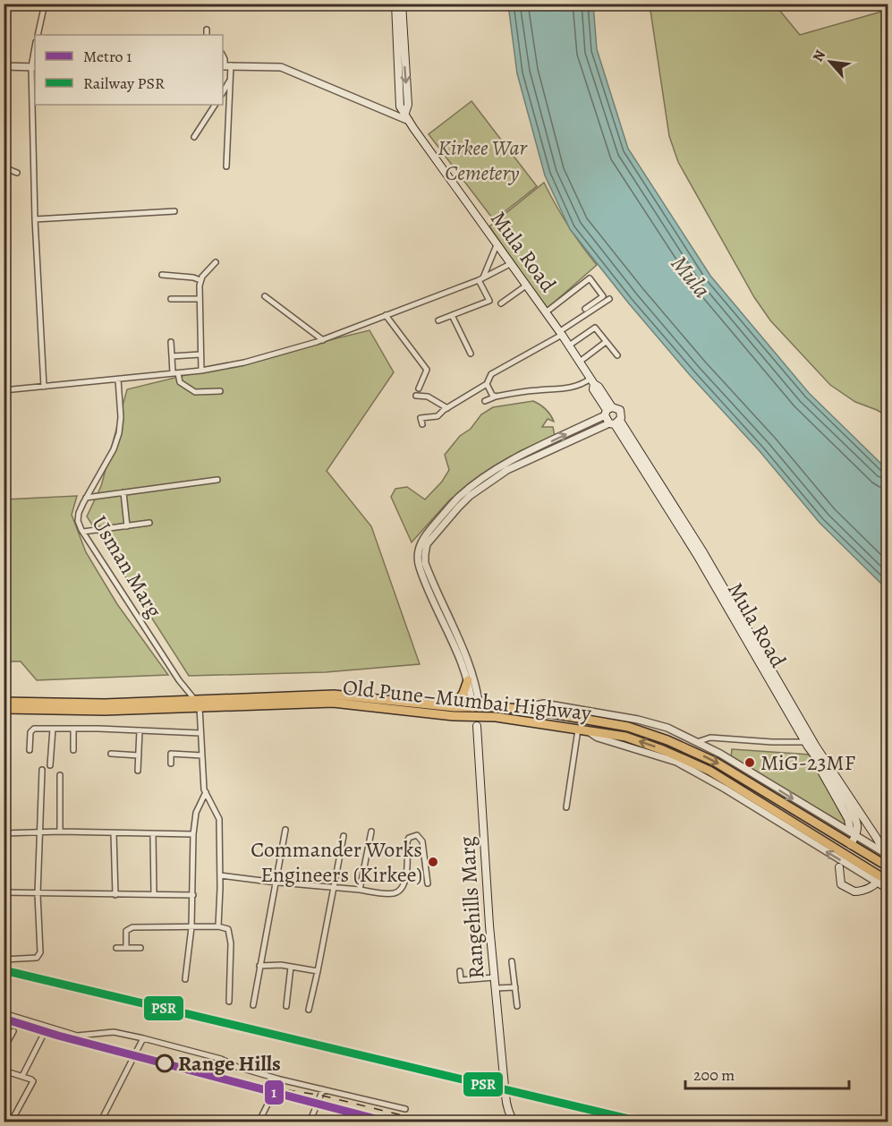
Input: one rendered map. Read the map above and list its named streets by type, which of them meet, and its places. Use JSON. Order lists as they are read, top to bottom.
{
  "streets": {
    "highway": ["Old Pune–Mumbai Highway"],
    "main road": ["Mula Road", "Rangehills Marg"],
    "street": ["Usman Marg"]
  },
  "crossings": [
    ["Usman Marg", "Old Pune–Mumbai Highway"],
    ["Old Pune–Mumbai Highway", "Rangehills Marg"]
  ],
  "water": ["Mula"],
  "parks": ["Kirkee War Cemetery"],
  "places": ["MiG-23MF", "Commander Works Engineers (Kirkee)", "Range Hills"],
  "lines": ["rail line PSR", "metro line 1"],
  "legend": ["Metro 1", "Railway PSR"],
  "scale_bar": "200 m",
  "north": "top left"
}
